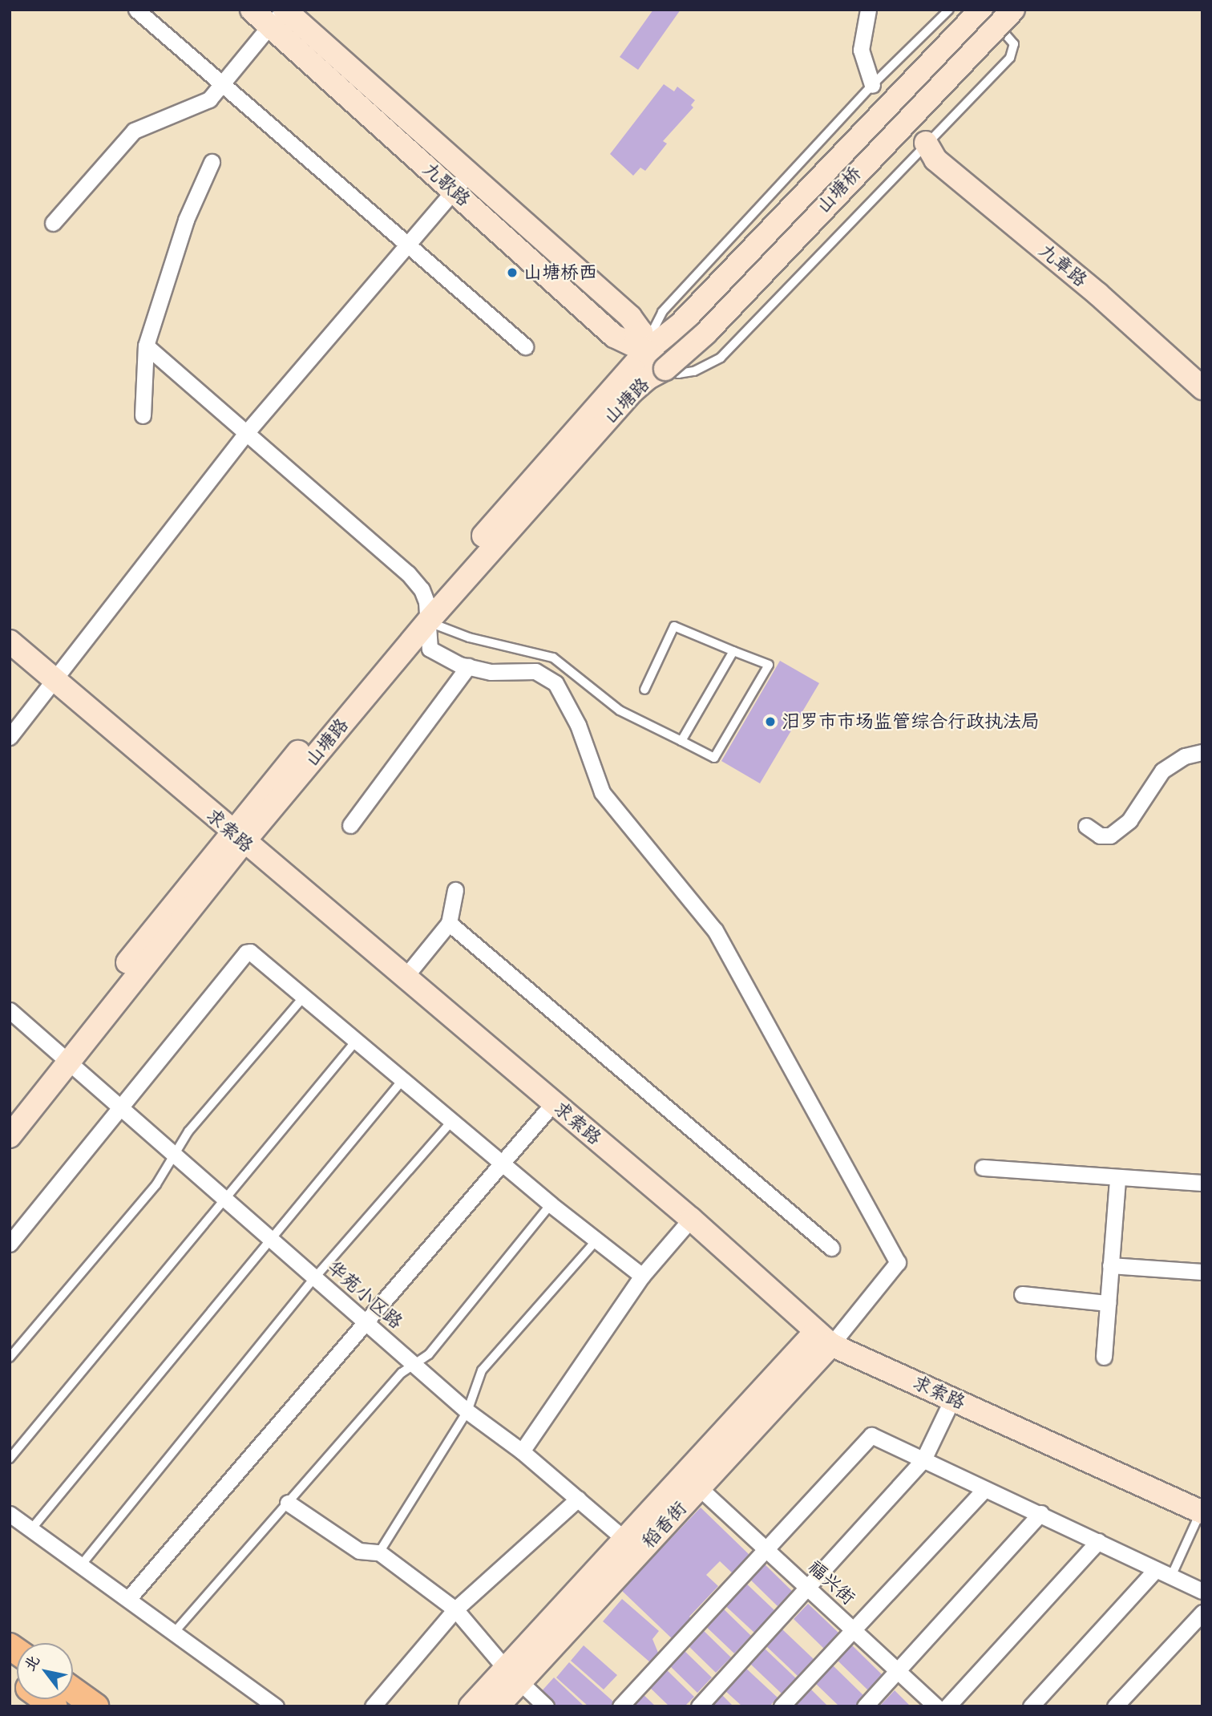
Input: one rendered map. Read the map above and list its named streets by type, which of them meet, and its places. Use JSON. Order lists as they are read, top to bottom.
{
  "streets": {
    "street": [
      "九歌路",
      "山塘桥",
      "九章路",
      "山塘路",
      "求索路",
      "华苑小区路",
      "稻香街",
      "福兴街"
    ]
  },
  "crossings": [
    ["九歌路", "山塘桥"],
    ["九歌路", "山塘路"],
    ["山塘桥", "山塘路"],
    ["山塘路", "求索路"],
    ["山塘路", "华苑小区路"],
    ["求索路", "稻香街"],
    ["华苑小区路", "稻香街"],
    ["稻香街", "福兴街"]
  ],
  "places": ["山塘桥西", "汨罗市市场监管综合行政执法局"],
  "north": "top left"
}
